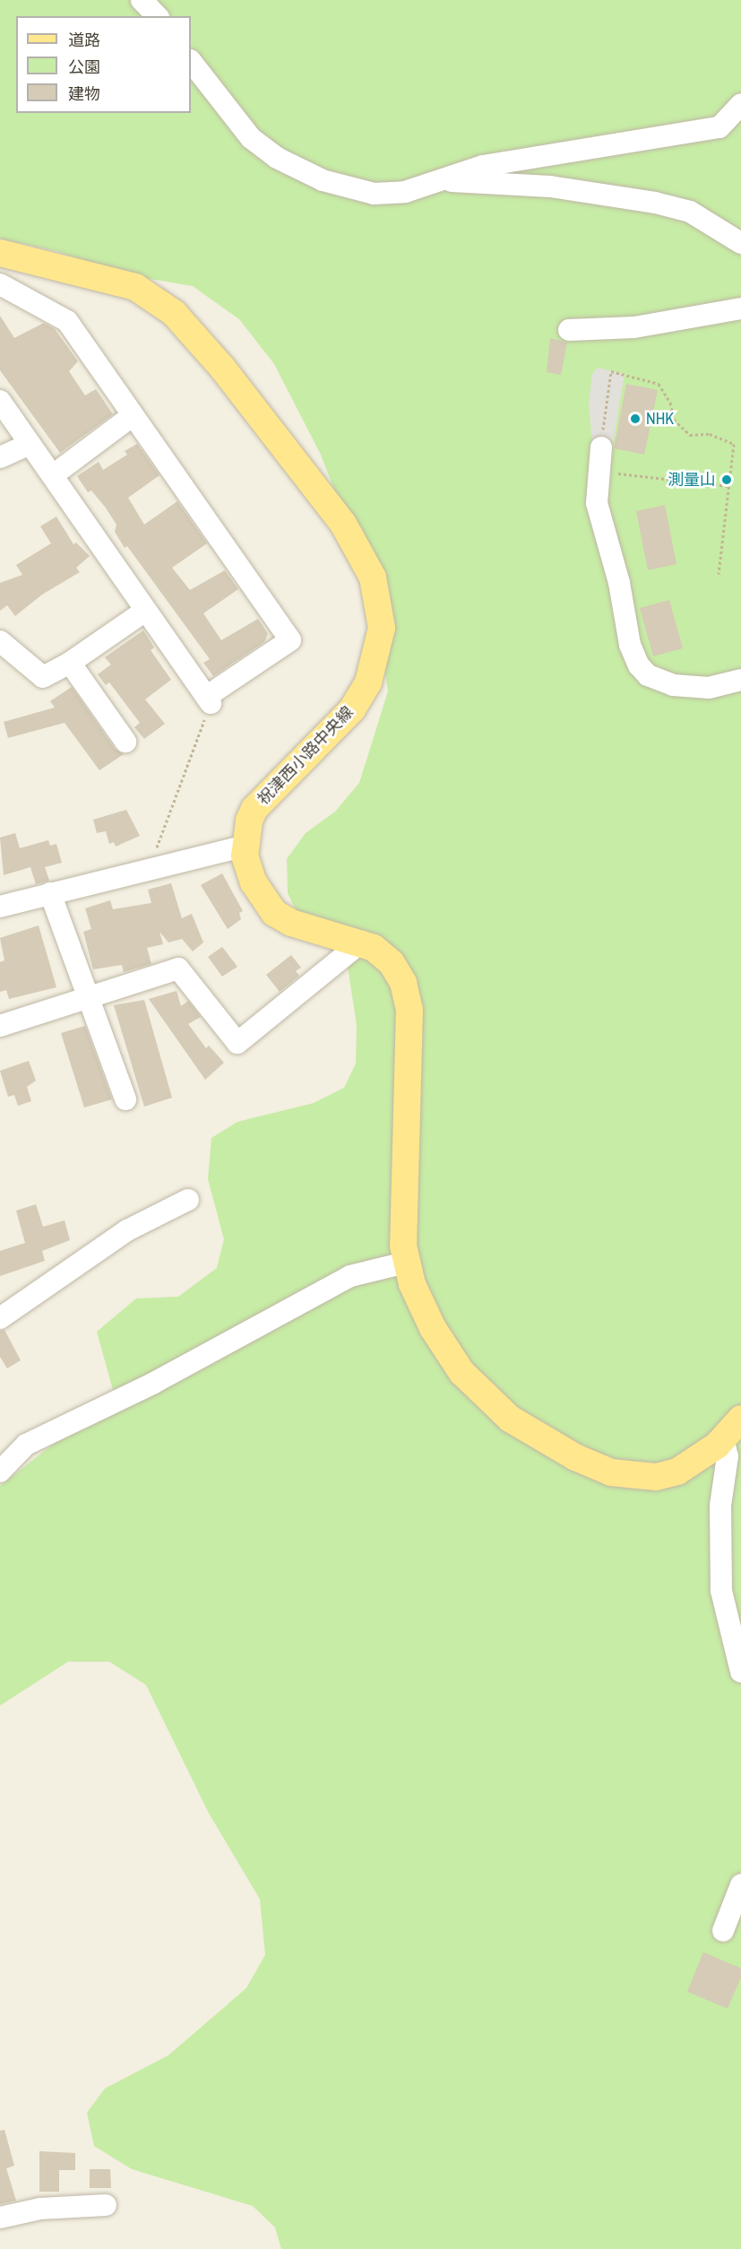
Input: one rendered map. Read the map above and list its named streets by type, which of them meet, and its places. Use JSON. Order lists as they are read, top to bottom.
{
  "streets": {
    "main road": ["祝津西小路中央線"]
  },
  "places": ["NHK", "測量山"],
  "legend": ["道路", "公園", "建物"]
}
